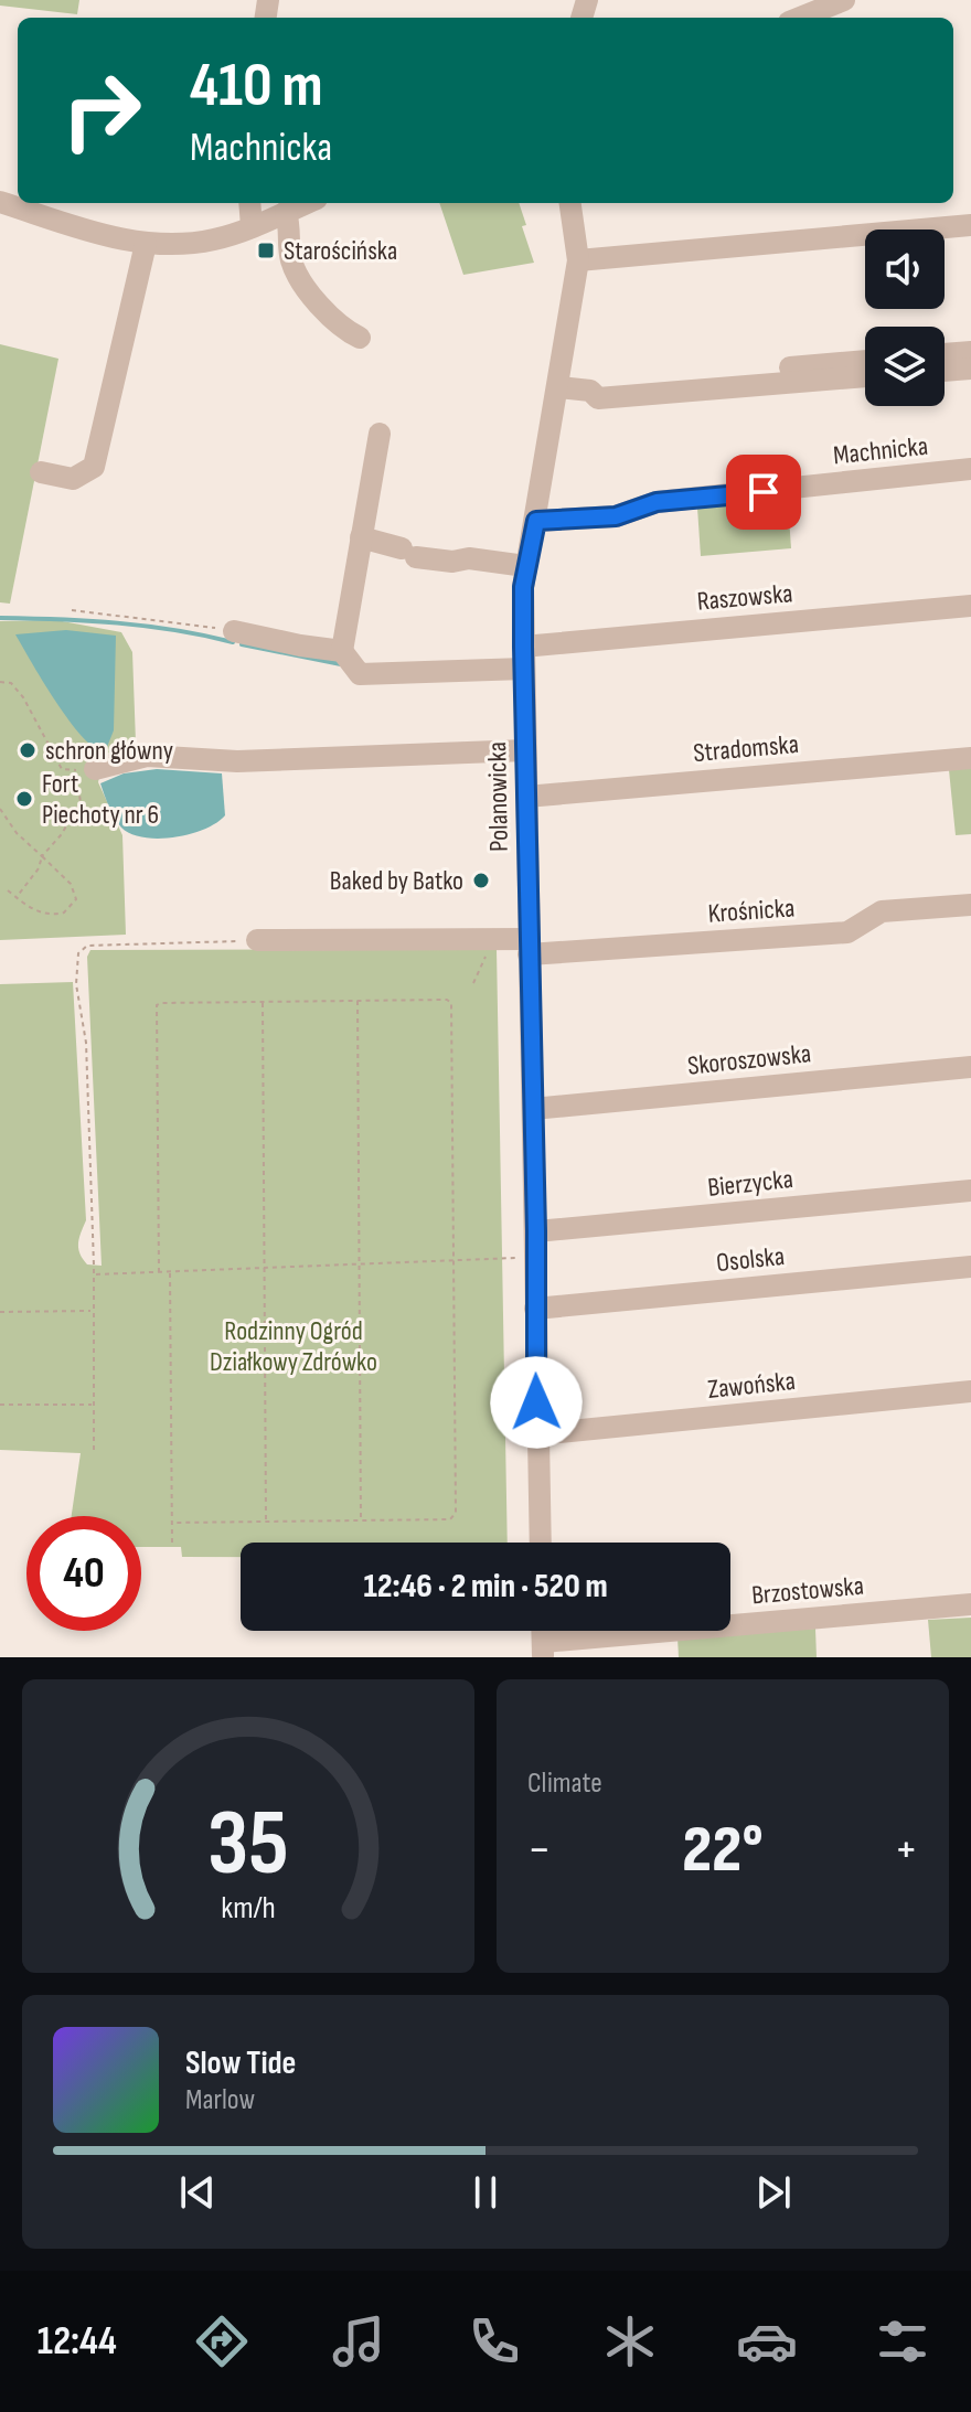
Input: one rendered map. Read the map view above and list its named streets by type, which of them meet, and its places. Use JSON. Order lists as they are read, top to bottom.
{
  "streets": {
    "street": [
      "Machnicka",
      "Raszowska",
      "Stradomska",
      "Polanowicka",
      "Krośnicka",
      "Skoroszowska",
      "Bierzycka",
      "Osolska",
      "Zawońska",
      "Brzostowska"
    ]
  },
  "crossings": [
    ["Machnicka", "Polanowicka"],
    ["Raszowska", "Polanowicka"],
    ["Stradomska", "Polanowicka"],
    ["Polanowicka", "Krośnicka"],
    ["Polanowicka", "Skoroszowska"],
    ["Polanowicka", "Bierzycka"],
    ["Polanowicka", "Osolska"],
    ["Polanowicka", "Zawońska"]
  ],
  "parks": ["Rodzinny Ogród Działkowy Zdrówko"],
  "places": {
    "transit": ["Starościńska"],
    "other": ["schron główny", "Fort Piechoty nr 6", "Baked by Batko"]
  },
  "page": {
    "turn": ["410 m", "Machnicka"],
    "limit": "40",
    "trip": "12:46 · 2 min · 520 m",
    "tile": "Climate",
    "heat": ["−", "22°", "+"],
    "song": ["Slow Tide", "Marlow"],
    "tabs": "12:44",
    "gauge": ["35", "km/h"]
  }
}
